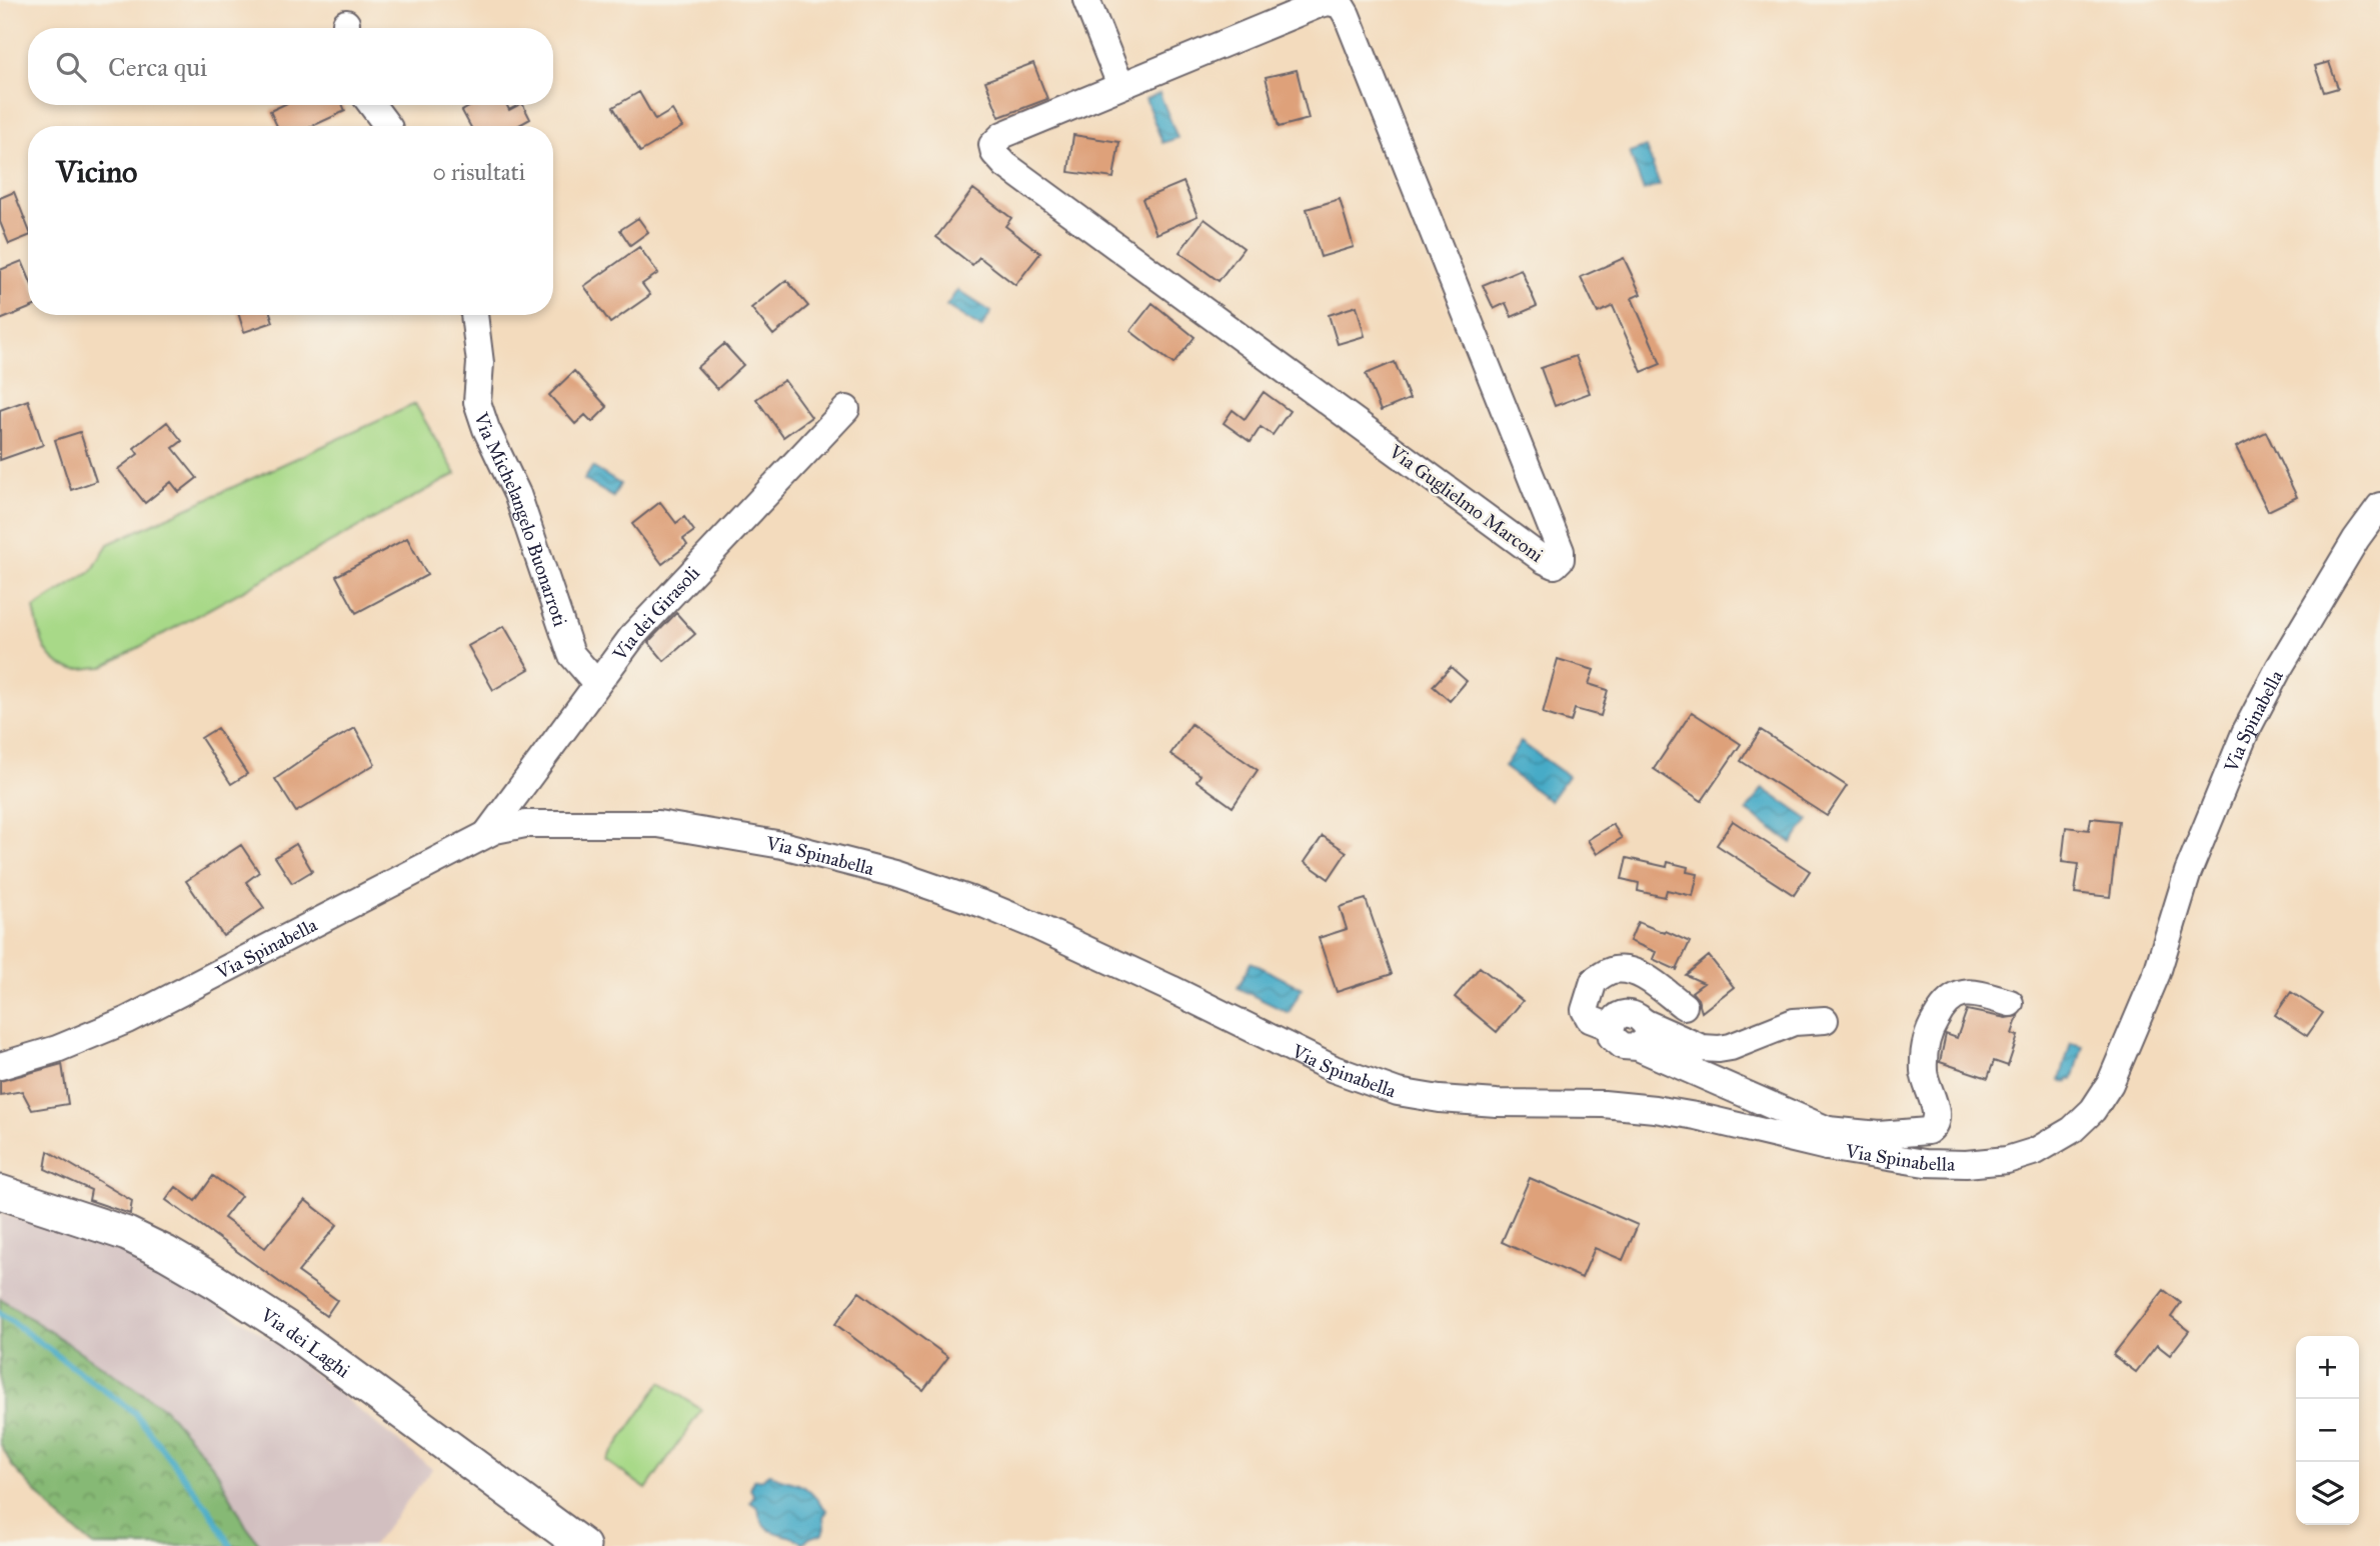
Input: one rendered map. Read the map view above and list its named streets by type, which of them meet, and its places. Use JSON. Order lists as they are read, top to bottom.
{
  "streets": {
    "main road": ["Via dei Laghi"],
    "street": [
      "Via Guglielmo Marconi",
      "Via Michelangelo Buonarroti",
      "Via dei Girasoli",
      "Via Spinabella"
    ]
  },
  "crossings": [
    ["Via Michelangelo Buonarroti", "Via dei Girasoli"],
    ["Via dei Girasoli", "Via Spinabella"]
  ],
  "page": {
    "search": "Cerca qui",
    "heading": ["Vicino", "0 risultati"],
    "map_buttons": ["+", "−"]
  }
}
